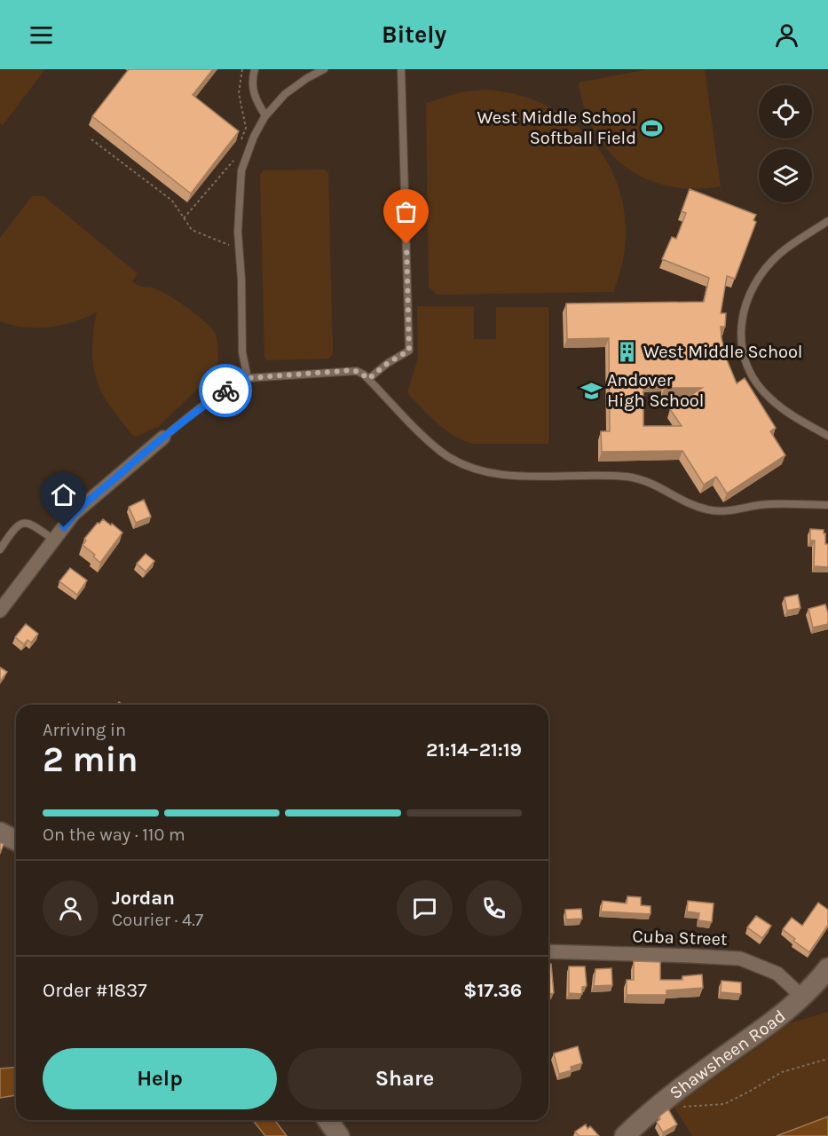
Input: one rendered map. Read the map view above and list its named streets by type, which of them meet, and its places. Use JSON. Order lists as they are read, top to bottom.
{
  "streets": {
    "main road": ["Shawsheen Road"],
    "street": ["Cuba Street"]
  },
  "crossings": [
    ["Cuba Street", "Shawsheen Road"]
  ],
  "places": {
    "sports": ["West Middle School Softball Field"],
    "building": ["West Middle School"],
    "school or university": ["Andover High School"]
  },
  "page": {
    "header": "Bitely",
    "heading": ["2 min", "Arriving in", "21:14–21:19"],
    "panel": [
      "Jordan",
      "Courier · 4.7",
      "Order #1837",
      "$17.36"
    ],
    "bar": "On the way · 110 m",
    "buttons": ["Help", "Share"]
  }
}
